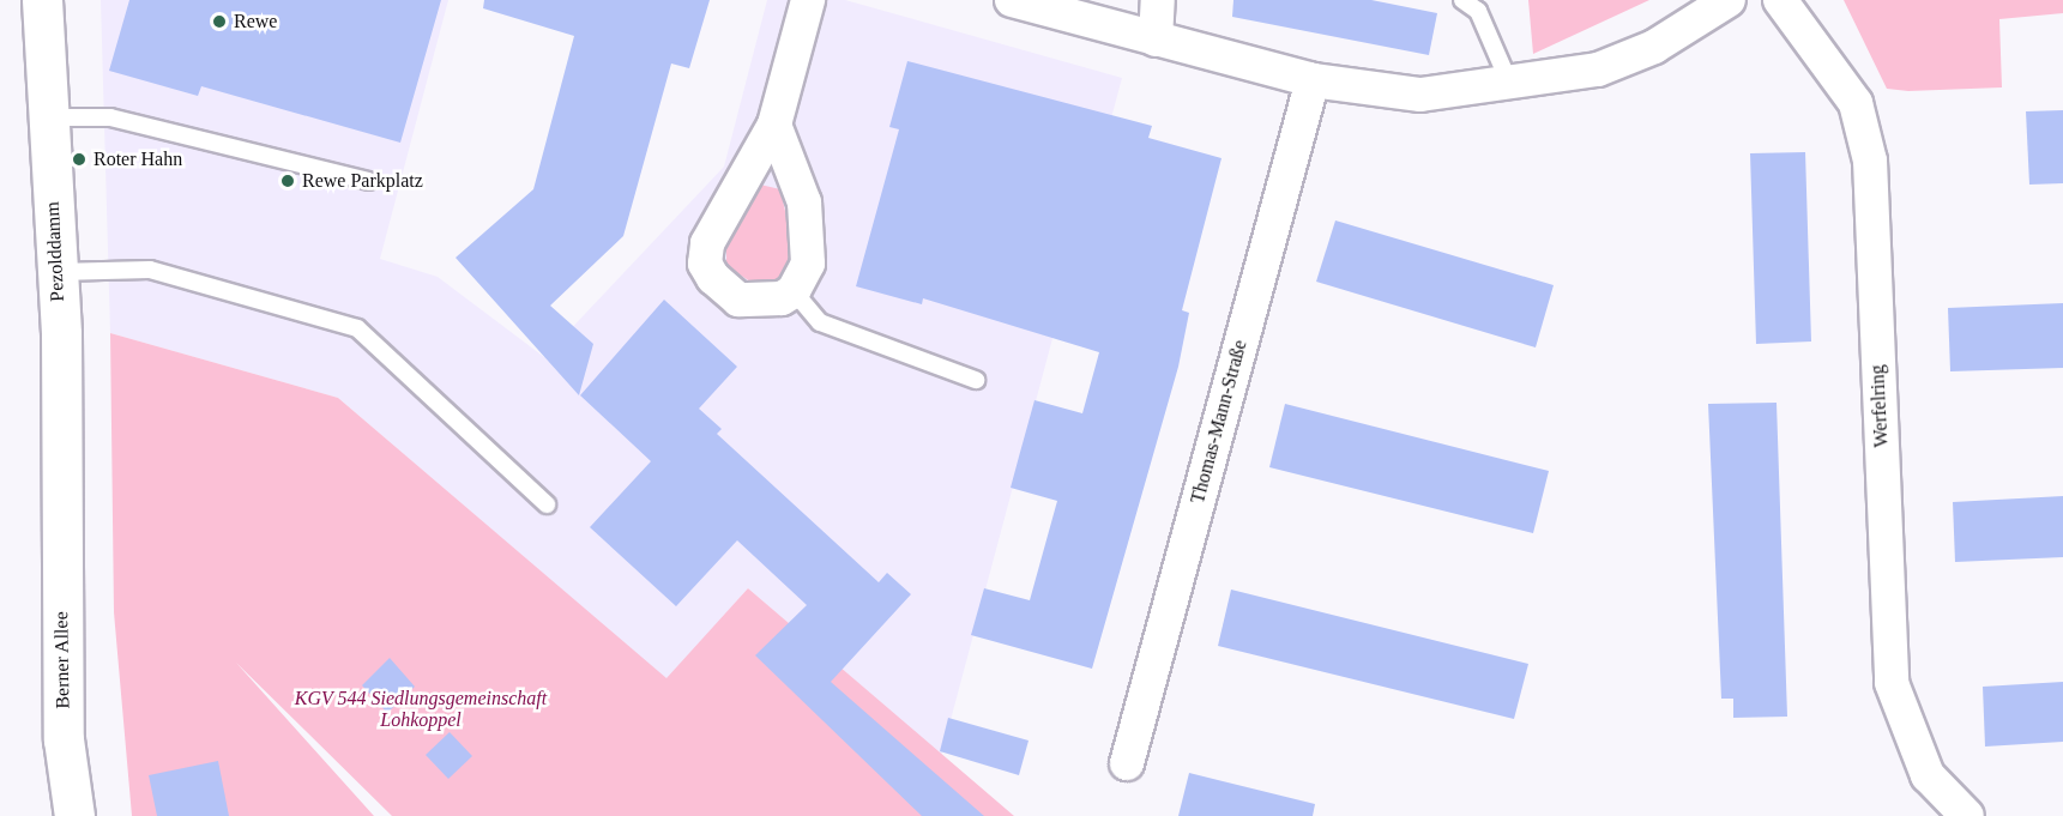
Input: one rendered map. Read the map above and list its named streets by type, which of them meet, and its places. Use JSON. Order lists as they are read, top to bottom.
{
  "streets": {
    "street": [
      "Pezolddamm",
      "Werfelring",
      "Thomas-Mann-Straße",
      "Berner Allee"
    ]
  },
  "crossings": [
    ["Pezolddamm", "Berner Allee"]
  ],
  "parks": ["KGV 544 Siedlungsgemeinschaft Lohkoppel"],
  "places": ["Rewe", "Roter Hahn", "Rewe Parkplatz"]
}
